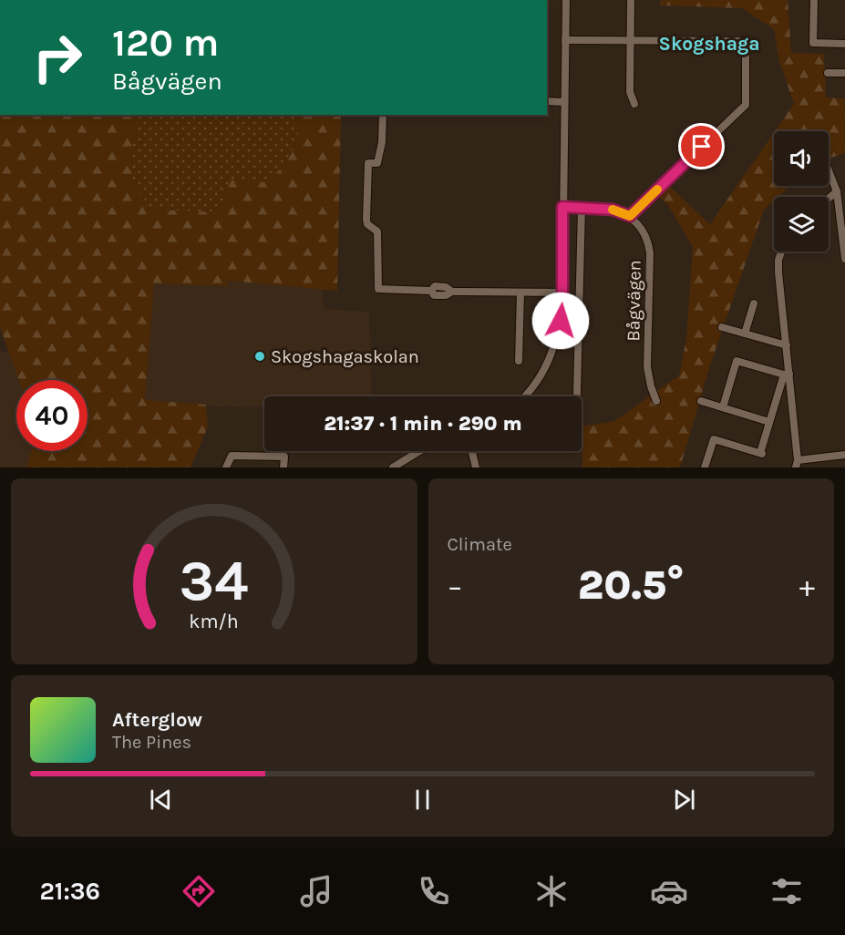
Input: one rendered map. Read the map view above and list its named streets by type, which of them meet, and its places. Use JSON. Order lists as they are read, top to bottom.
{
  "streets": {
    "street": ["Bågvägen"]
  },
  "districts": ["Skogshaga"],
  "places": ["Skogshagaskolan"],
  "page": {
    "turn": ["120 m", "Bågvägen"],
    "limit": "40",
    "trip": "21:37 · 1 min · 290 m",
    "tile": "Climate",
    "heat": ["−", "20.5°", "+"],
    "song": ["Afterglow", "The Pines"],
    "tabs": "21:36",
    "gauge": ["34", "km/h"]
  }
}
